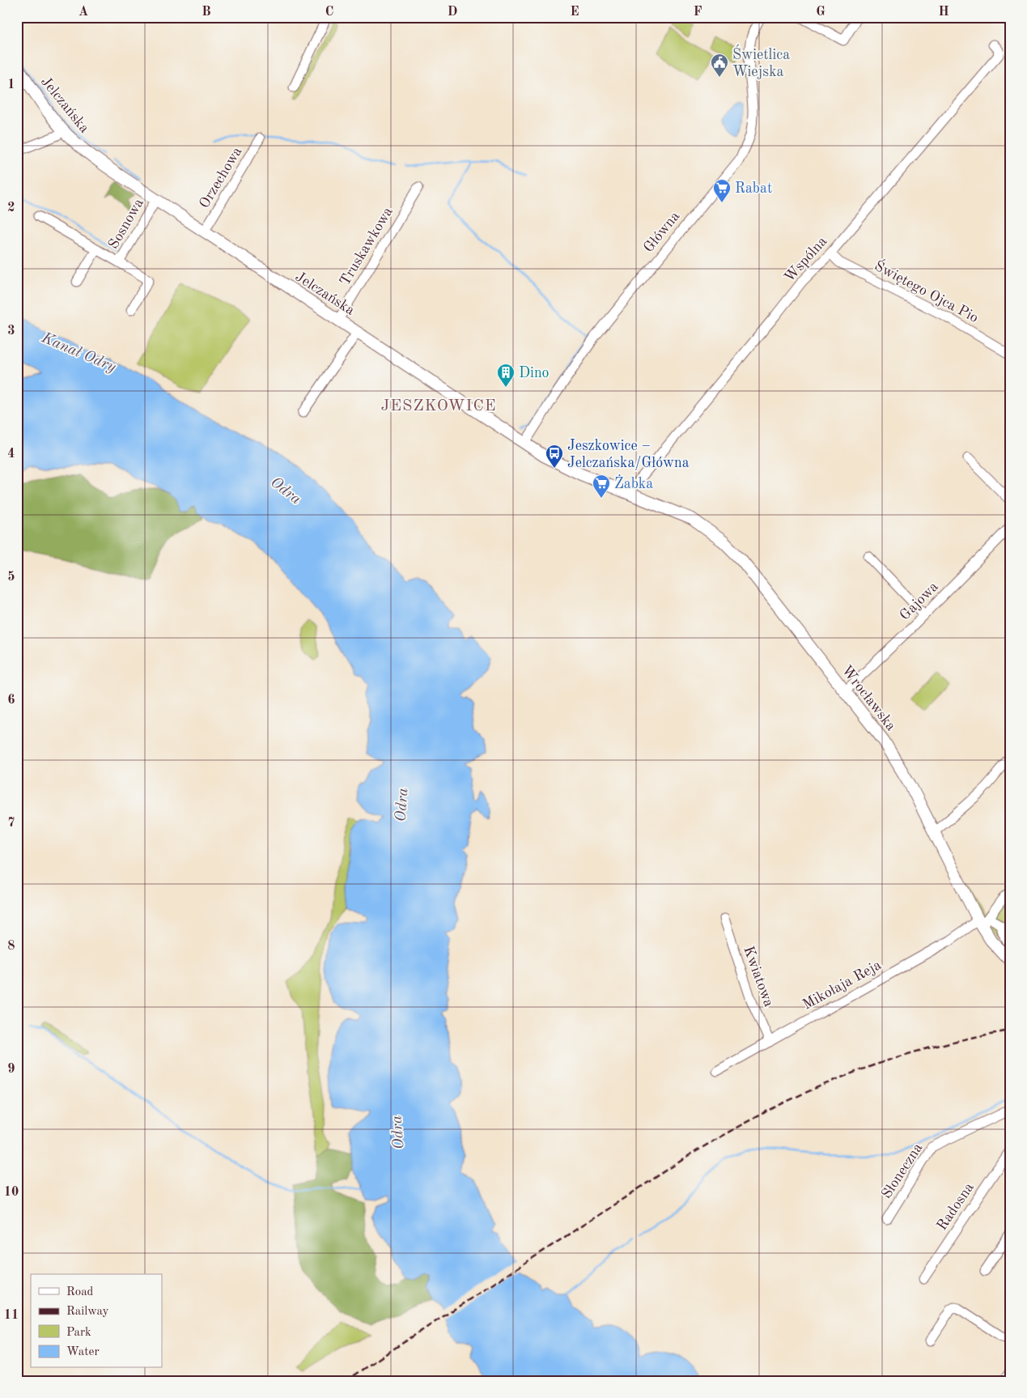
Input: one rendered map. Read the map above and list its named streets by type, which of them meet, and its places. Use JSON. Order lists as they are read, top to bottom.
{
  "streets": {
    "main road": ["Jelczańska", "Wrocławska"],
    "street": [
      "Orzechowa",
      "Sosnowa",
      "Główna",
      "Truskawkowa",
      "Wspólna",
      "Świętego Ojca Pio",
      "Gajowa",
      "Kwiatowa",
      "Mikołaja Reja",
      "Słoneczna",
      "Radosna"
    ]
  },
  "crossings": [
    ["Jelczańska", "Orzechowa"],
    ["Jelczańska", "Sosnowa"],
    ["Jelczańska", "Główna"],
    ["Jelczańska", "Truskawkowa"],
    ["Jelczańska", "Wspólna"],
    ["Jelczańska", "Wrocławska"],
    ["Wspólna", "Świętego Ojca Pio"],
    ["Gajowa", "Wrocławska"],
    ["Wrocławska", "Mikołaja Reja"],
    ["Kwiatowa", "Mikołaja Reja"]
  ],
  "districts": ["JESZKOWICE"],
  "water": ["Kanał Odry", "Odra"],
  "places": {
    "public building": ["Świetlica Wiejska"],
    "supermarket": ["Rabat", "Żabka"],
    "building": ["Dino"],
    "bus stop": ["Jeszkowice – Jelczańska/Główna"]
  },
  "legend": [
    "Road",
    "Railway",
    "Park",
    "Water"
  ],
  "grid": {
    "columns": [
      "A",
      "B",
      "C",
      "D",
      "E",
      "F",
      "G",
      "H"
    ],
    "rows": [
      "1",
      "2",
      "3",
      "4",
      "5",
      "6",
      "7",
      "8",
      "9",
      "10",
      "11"
    ]
  }
}
